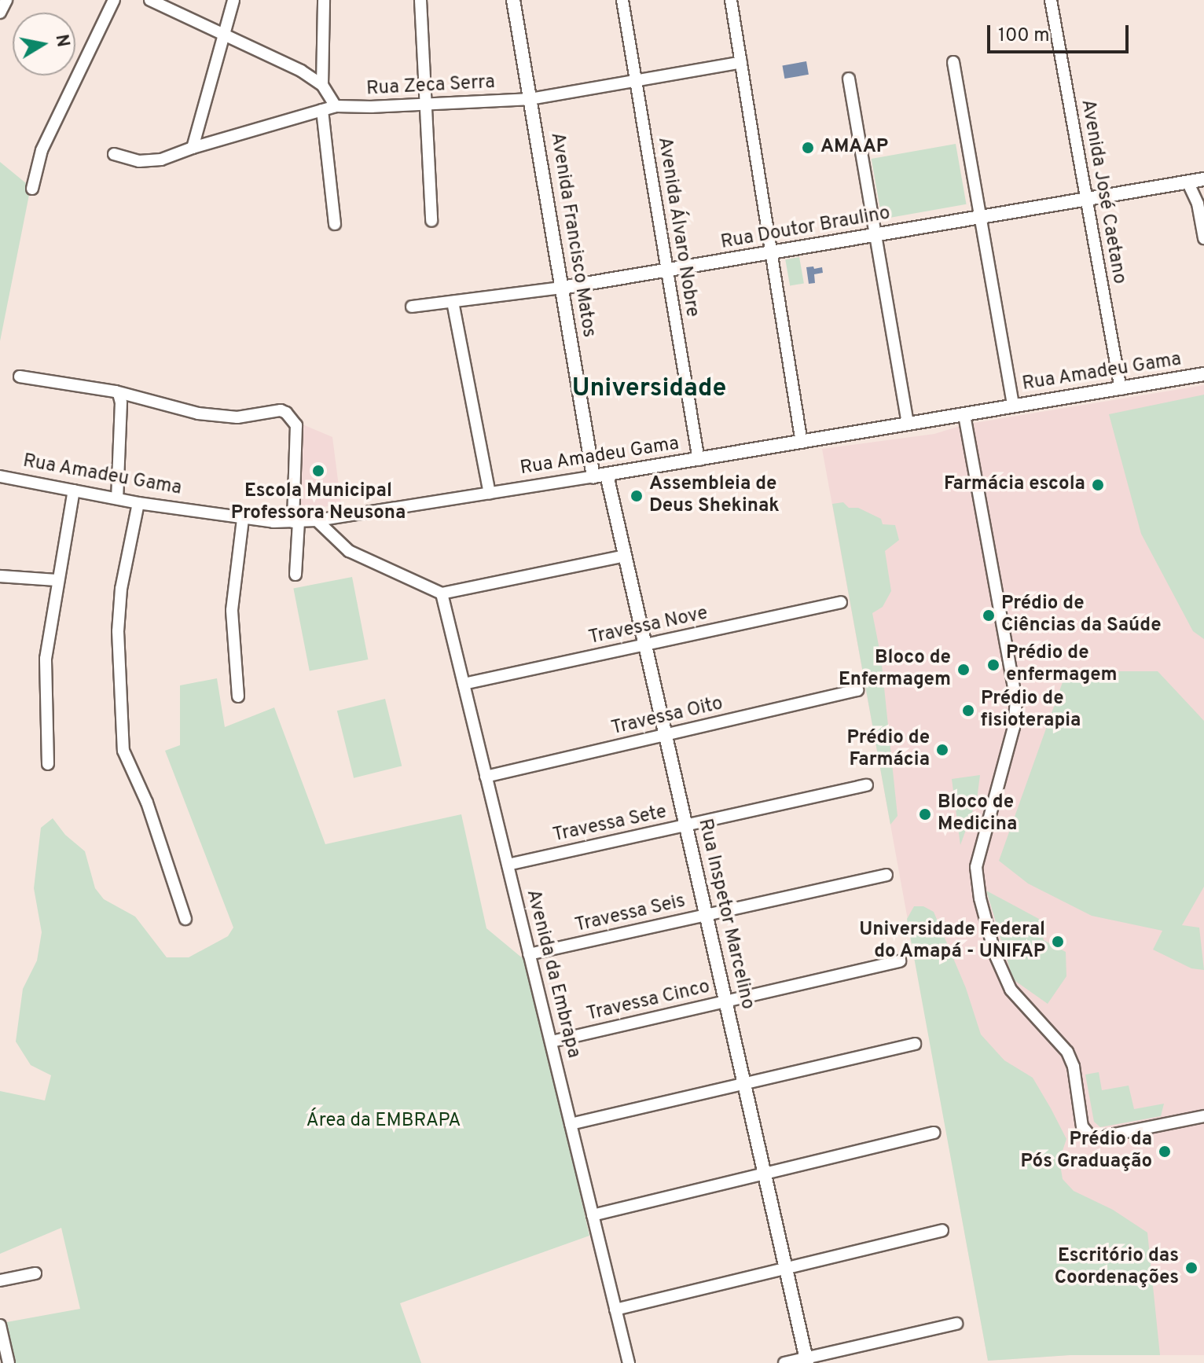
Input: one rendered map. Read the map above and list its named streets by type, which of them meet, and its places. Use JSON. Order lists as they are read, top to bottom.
{
  "streets": {
    "street": [
      "Rua Zeca Serra",
      "Avenida José Caetano",
      "Avenida Álvaro Nobre",
      "Rua Doutor Braulino",
      "Avenida Francisco Matos",
      "Rua Amadeu Gama",
      "Travessa Nove",
      "Travessa Oito",
      "Travessa Sete",
      "Travessa Seis",
      "Rua Inspetor Marcelino",
      "Avenida da Embrapa",
      "Travessa Cinco"
    ]
  },
  "crossings": [
    ["Rua Zeca Serra", "Avenida Álvaro Nobre"],
    ["Rua Zeca Serra", "Avenida Francisco Matos"],
    ["Avenida José Caetano", "Rua Doutor Braulino"],
    ["Avenida José Caetano", "Rua Amadeu Gama"],
    ["Avenida Álvaro Nobre", "Rua Doutor Braulino"],
    ["Avenida Álvaro Nobre", "Rua Amadeu Gama"],
    ["Rua Doutor Braulino", "Avenida Francisco Matos"],
    ["Avenida Francisco Matos", "Rua Amadeu Gama"],
    ["Rua Amadeu Gama", "Rua Inspetor Marcelino"],
    ["Travessa Nove", "Rua Inspetor Marcelino"],
    ["Travessa Nove", "Avenida da Embrapa"],
    ["Travessa Oito", "Rua Inspetor Marcelino"],
    ["Travessa Oito", "Avenida da Embrapa"],
    ["Travessa Sete", "Rua Inspetor Marcelino"],
    ["Travessa Sete", "Avenida da Embrapa"],
    ["Travessa Seis", "Rua Inspetor Marcelino"],
    ["Travessa Seis", "Avenida da Embrapa"],
    ["Rua Inspetor Marcelino", "Travessa Cinco"],
    ["Avenida da Embrapa", "Travessa Cinco"]
  ],
  "districts": ["Universidade"],
  "parks": ["Área da EMBRAPA"],
  "places": [
    "AMAAP",
    "Escola Municipal Professora Neusona",
    "Farmácia escola",
    "Assembleia de Deus Shekinak",
    "Prédio de Ciências da Saúde",
    "Prédio de enfermagem",
    "Bloco de Enfermagem",
    "Prédio de fisioterapia",
    "Prédio de Farmácia",
    "Bloco de Medicina",
    "Universidade Federal do Amapá - UNIFAP",
    "Prédio da Pós Graduação",
    "Escritório das Coordenações"
  ],
  "scale_bar": "100 m",
  "north": "right"
}
